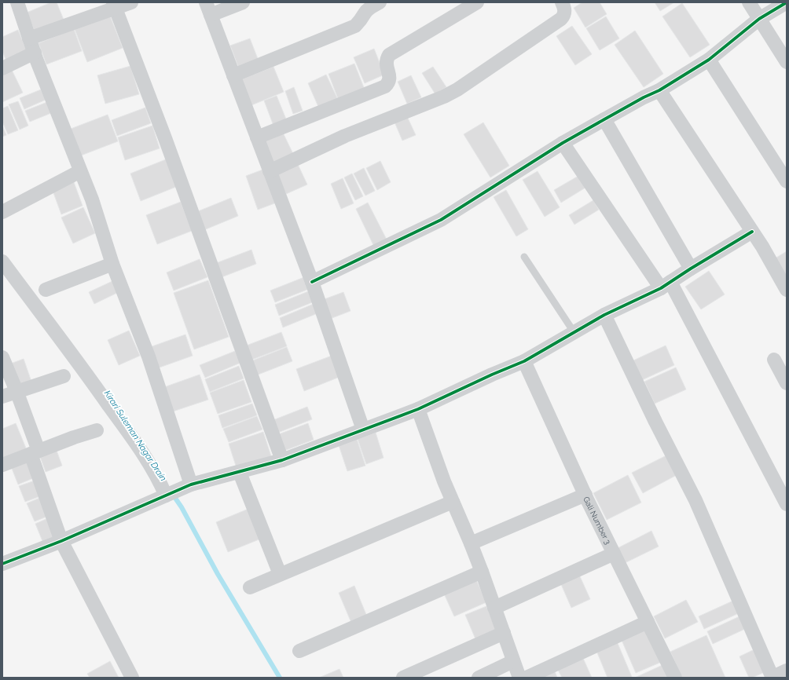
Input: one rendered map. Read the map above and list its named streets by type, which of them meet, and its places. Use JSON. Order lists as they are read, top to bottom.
{
  "streets": {
    "street": ["Gali Number 3"]
  },
  "water": ["Kirari Suleman Nagar Drain"]
}
